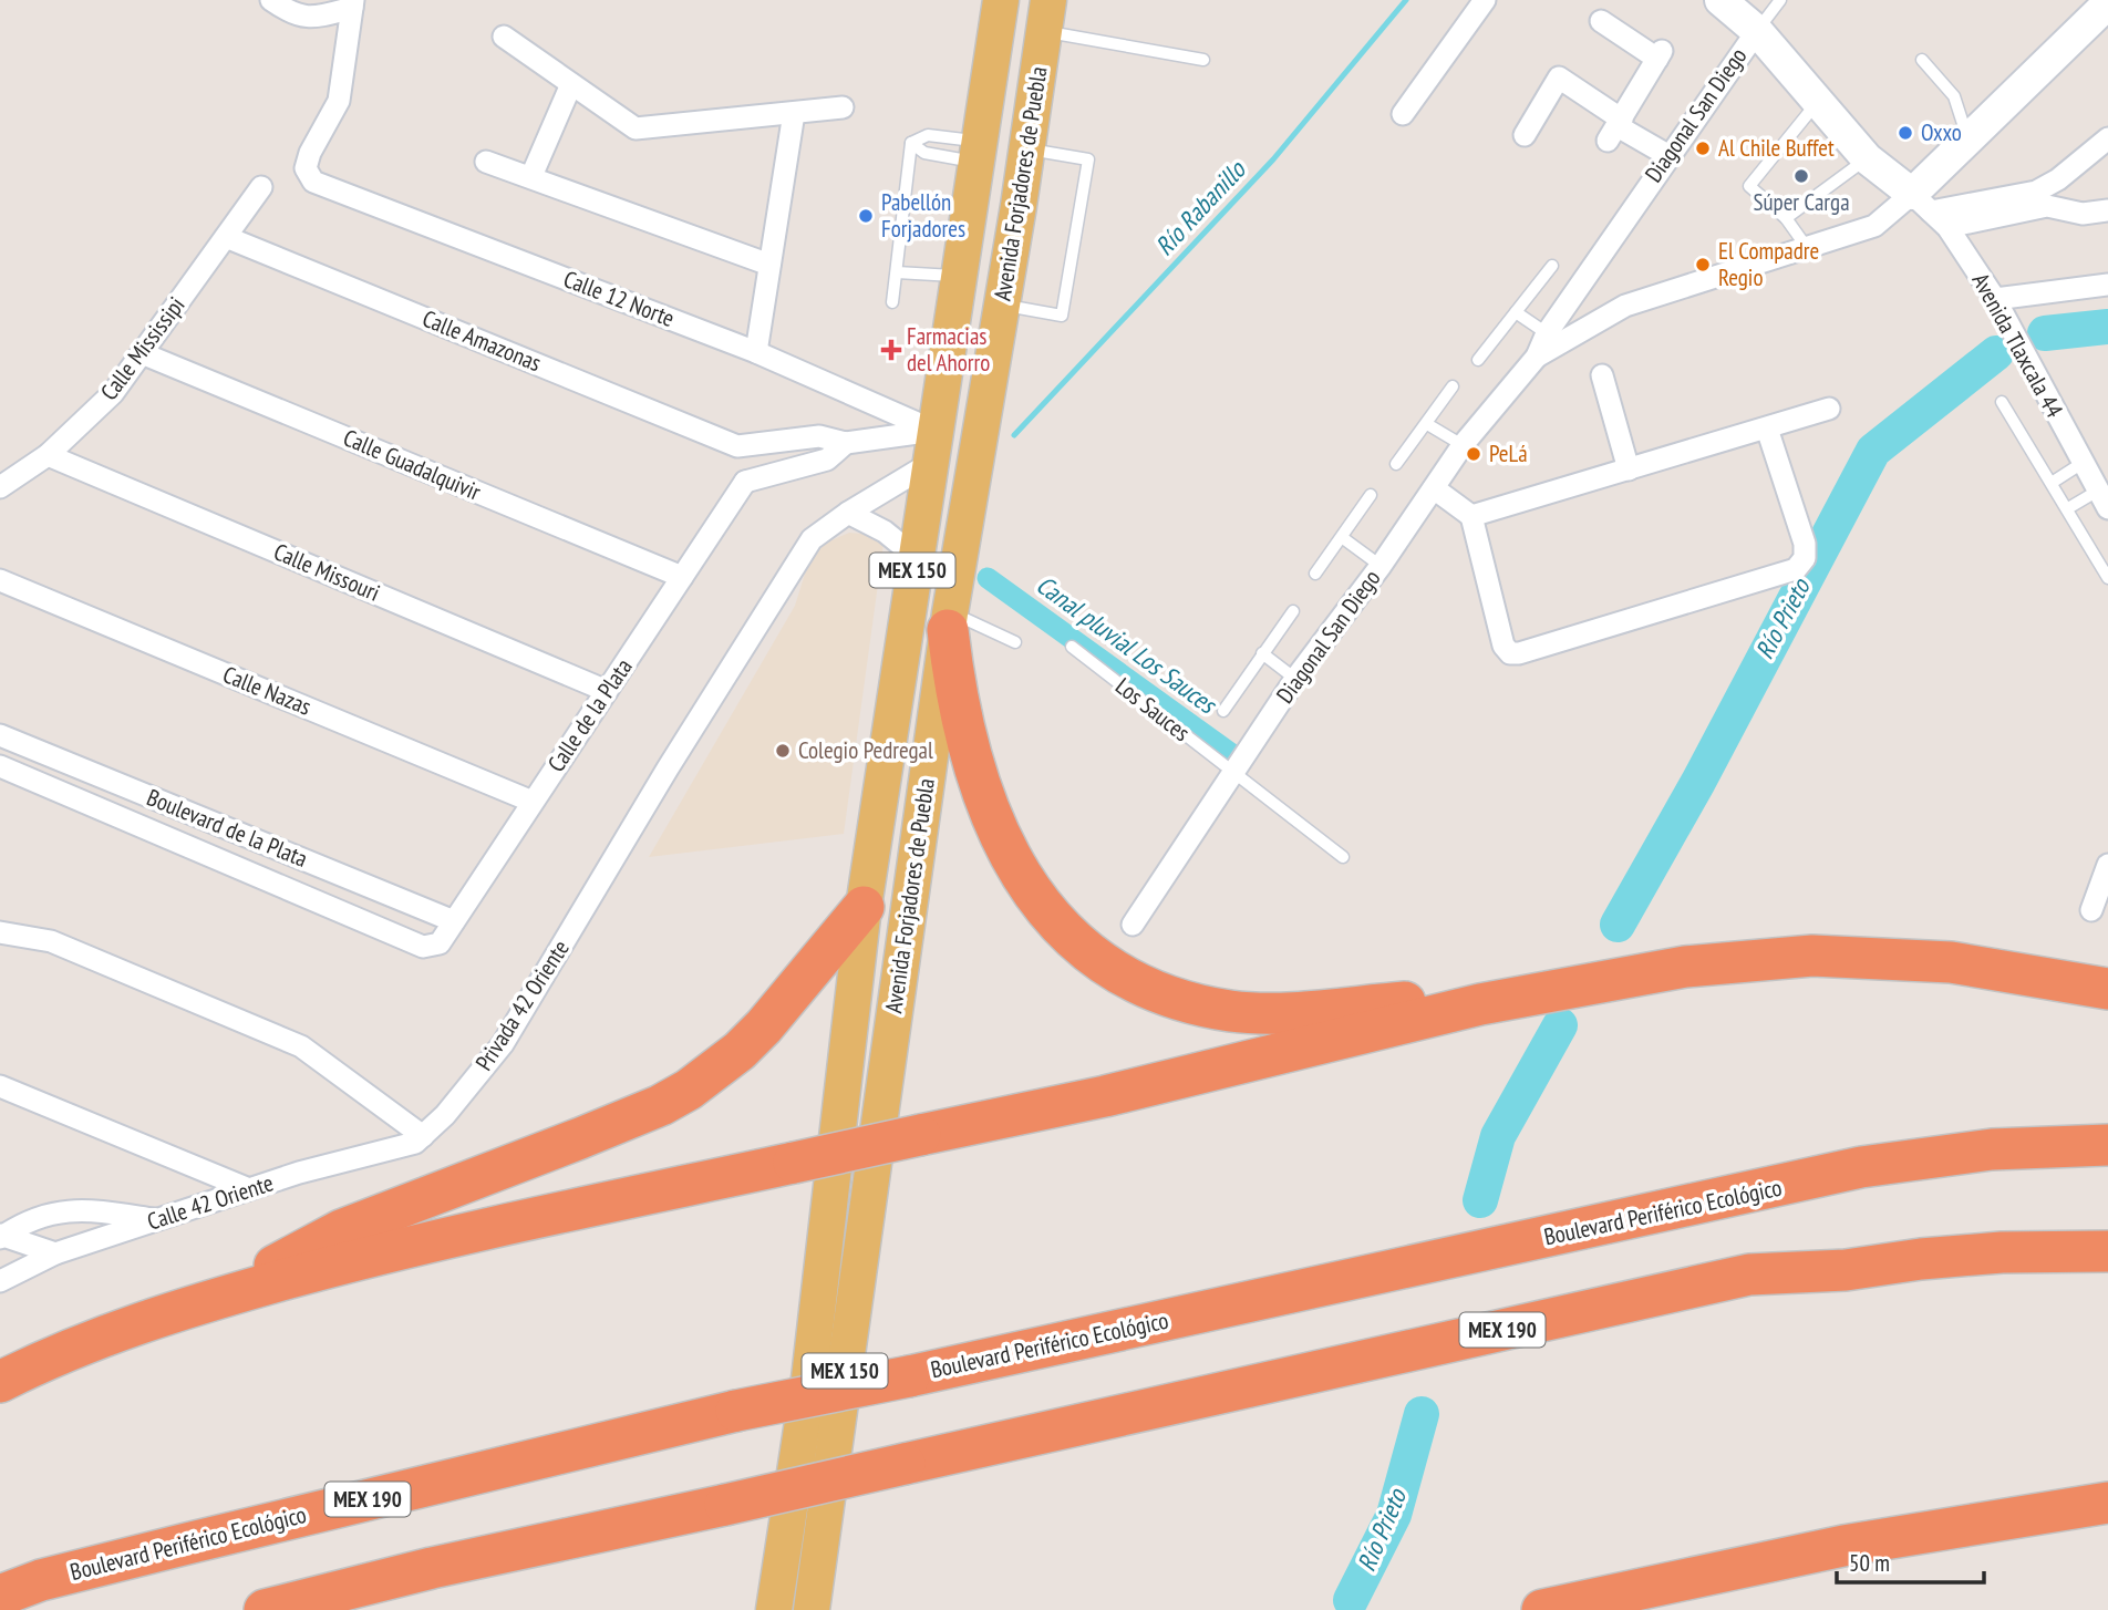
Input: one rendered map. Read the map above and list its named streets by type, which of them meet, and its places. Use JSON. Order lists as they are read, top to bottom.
{
  "streets": {
    "highway": ["Boulevard Periférico Ecológico", "MEX 190"],
    "main road": ["Avenida Forjadores de Puebla", "MEX 150"],
    "street": [
      "Diagonal San Diego",
      "Calle 12 Norte",
      "Calle Amazonas",
      "Avenida Tlaxcala 44",
      "Calle Mississipi",
      "Calle Guadalquivir",
      "Calle Missouri",
      "Calle Nazas",
      "Calle de la Plata",
      "Boulevard de la Plata",
      "Privada 42 Oriente",
      "Calle 42 Oriente"
    ],
    "lane": ["Los Sauces"]
  },
  "crossings": [
    ["Diagonal San Diego", "Avenida Tlaxcala 44"],
    ["Diagonal San Diego", "Los Sauces"],
    ["Avenida Forjadores de Puebla", "Calle 12 Norte"],
    ["Avenida Forjadores de Puebla", "Privada 42 Oriente"],
    ["Calle 12 Norte", "Privada 42 Oriente"],
    ["Calle Amazonas", "Calle Mississipi"],
    ["Calle Mississipi", "Calle Guadalquivir"],
    ["Calle Mississipi", "Calle Missouri"],
    ["Calle Guadalquivir", "Calle de la Plata"],
    ["Calle Missouri", "Calle de la Plata"],
    ["Calle Nazas", "Calle de la Plata"],
    ["Calle de la Plata", "Boulevard de la Plata"],
    ["Privada 42 Oriente", "Calle 42 Oriente"]
  ],
  "water": ["Río Rabanillo", "Río Prieto", "Canal pluvial Los Sauces"],
  "places": {
    "other": [
      "Oxxo",
      "Al Chile Buffet",
      "Súper Carga",
      "Pabellón Forjadores",
      "El Compadre Regio",
      "PeLá",
      "Colegio Pedregal"
    ],
    "health": ["Farmacias del Ahorro"]
  },
  "scale_bar": "50 m"
}
